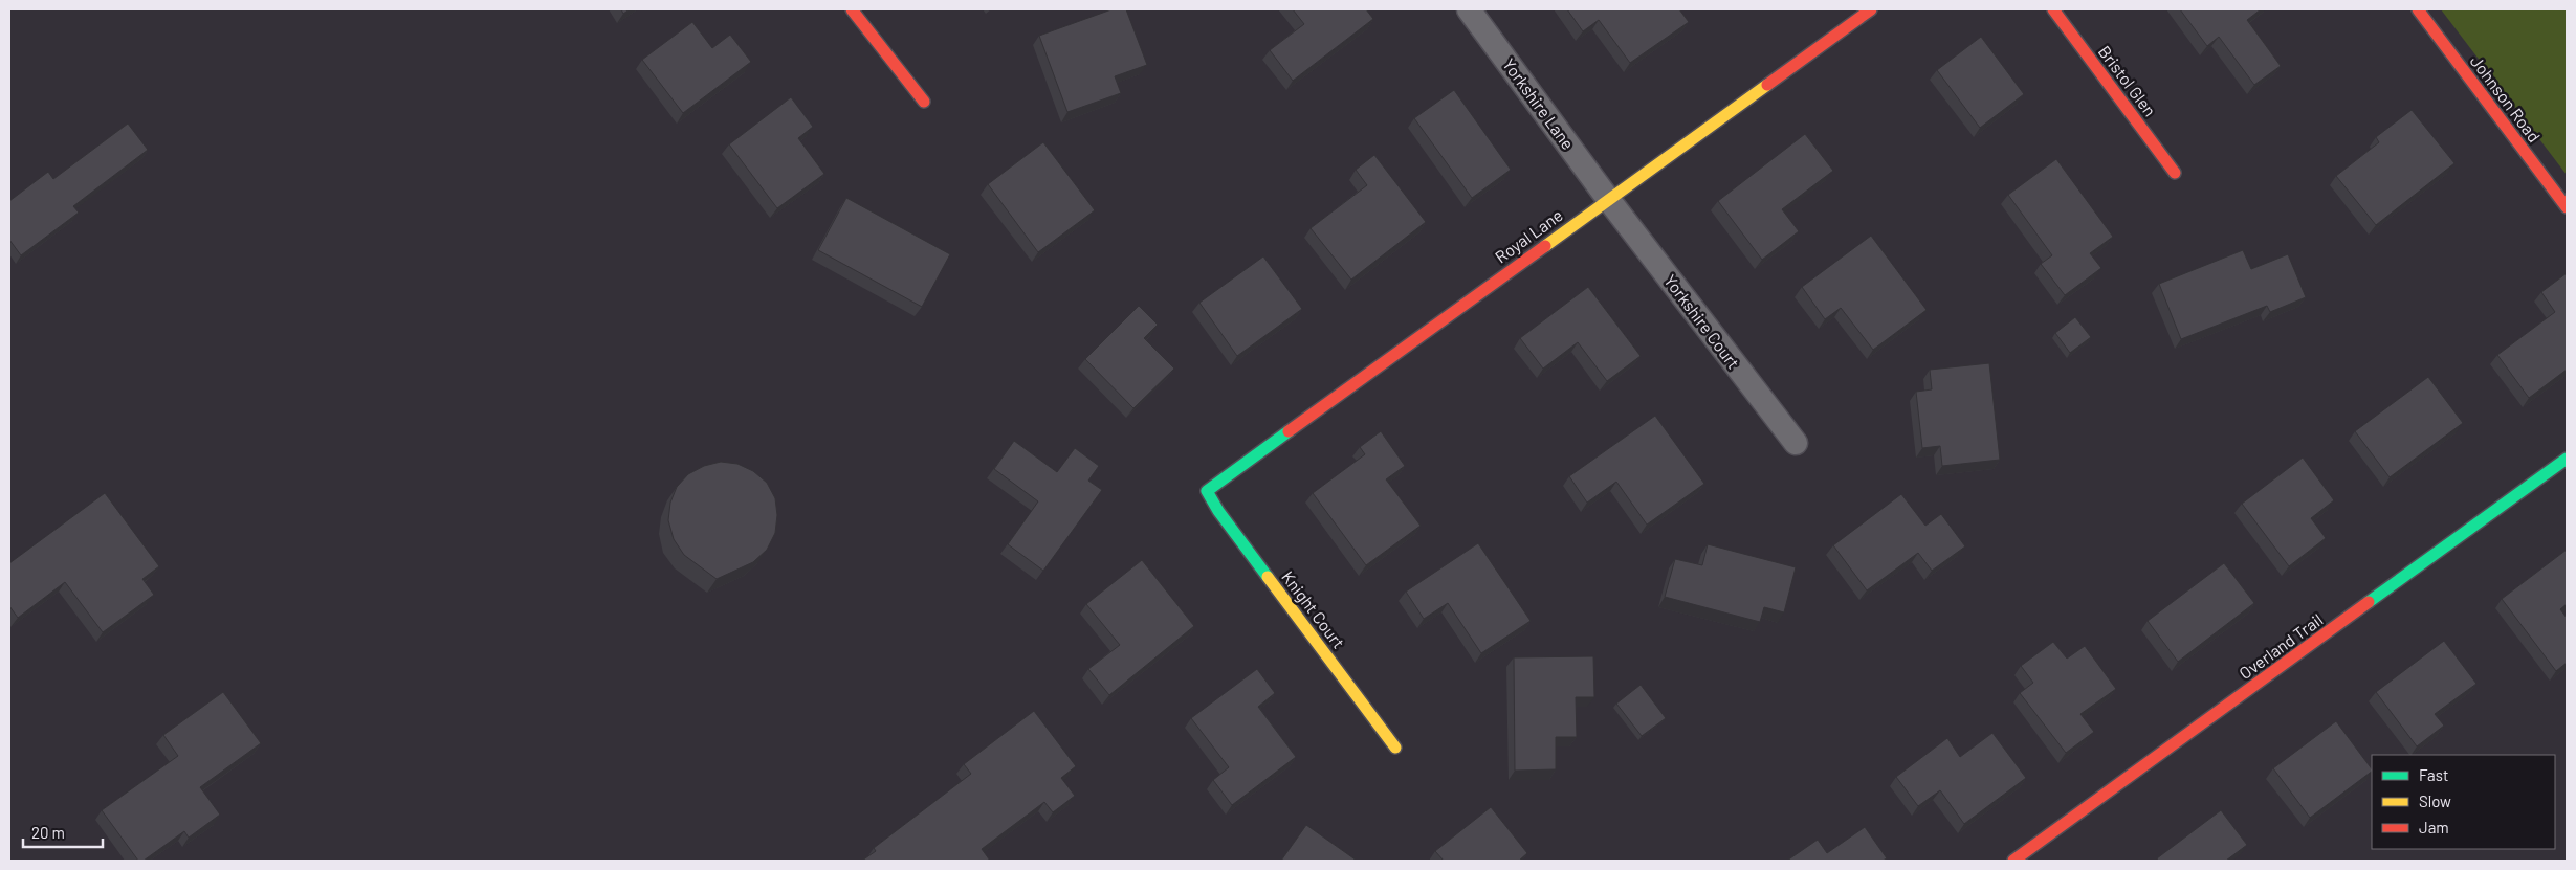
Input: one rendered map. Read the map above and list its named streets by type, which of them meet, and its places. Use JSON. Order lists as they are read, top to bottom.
{
  "streets": {
    "street": [
      "Bristol Glen",
      "Johnson Road",
      "Yorkshire Lane",
      "Royal Lane",
      "Yorkshire Court",
      "Knight Court",
      "Overland Trail"
    ]
  },
  "crossings": [
    ["Yorkshire Lane", "Royal Lane"],
    ["Yorkshire Lane", "Yorkshire Court"],
    ["Royal Lane", "Yorkshire Court"],
    ["Royal Lane", "Knight Court"]
  ],
  "legend": ["Fast", "Slow", "Jam"],
  "scale_bar": "20 m"
}
